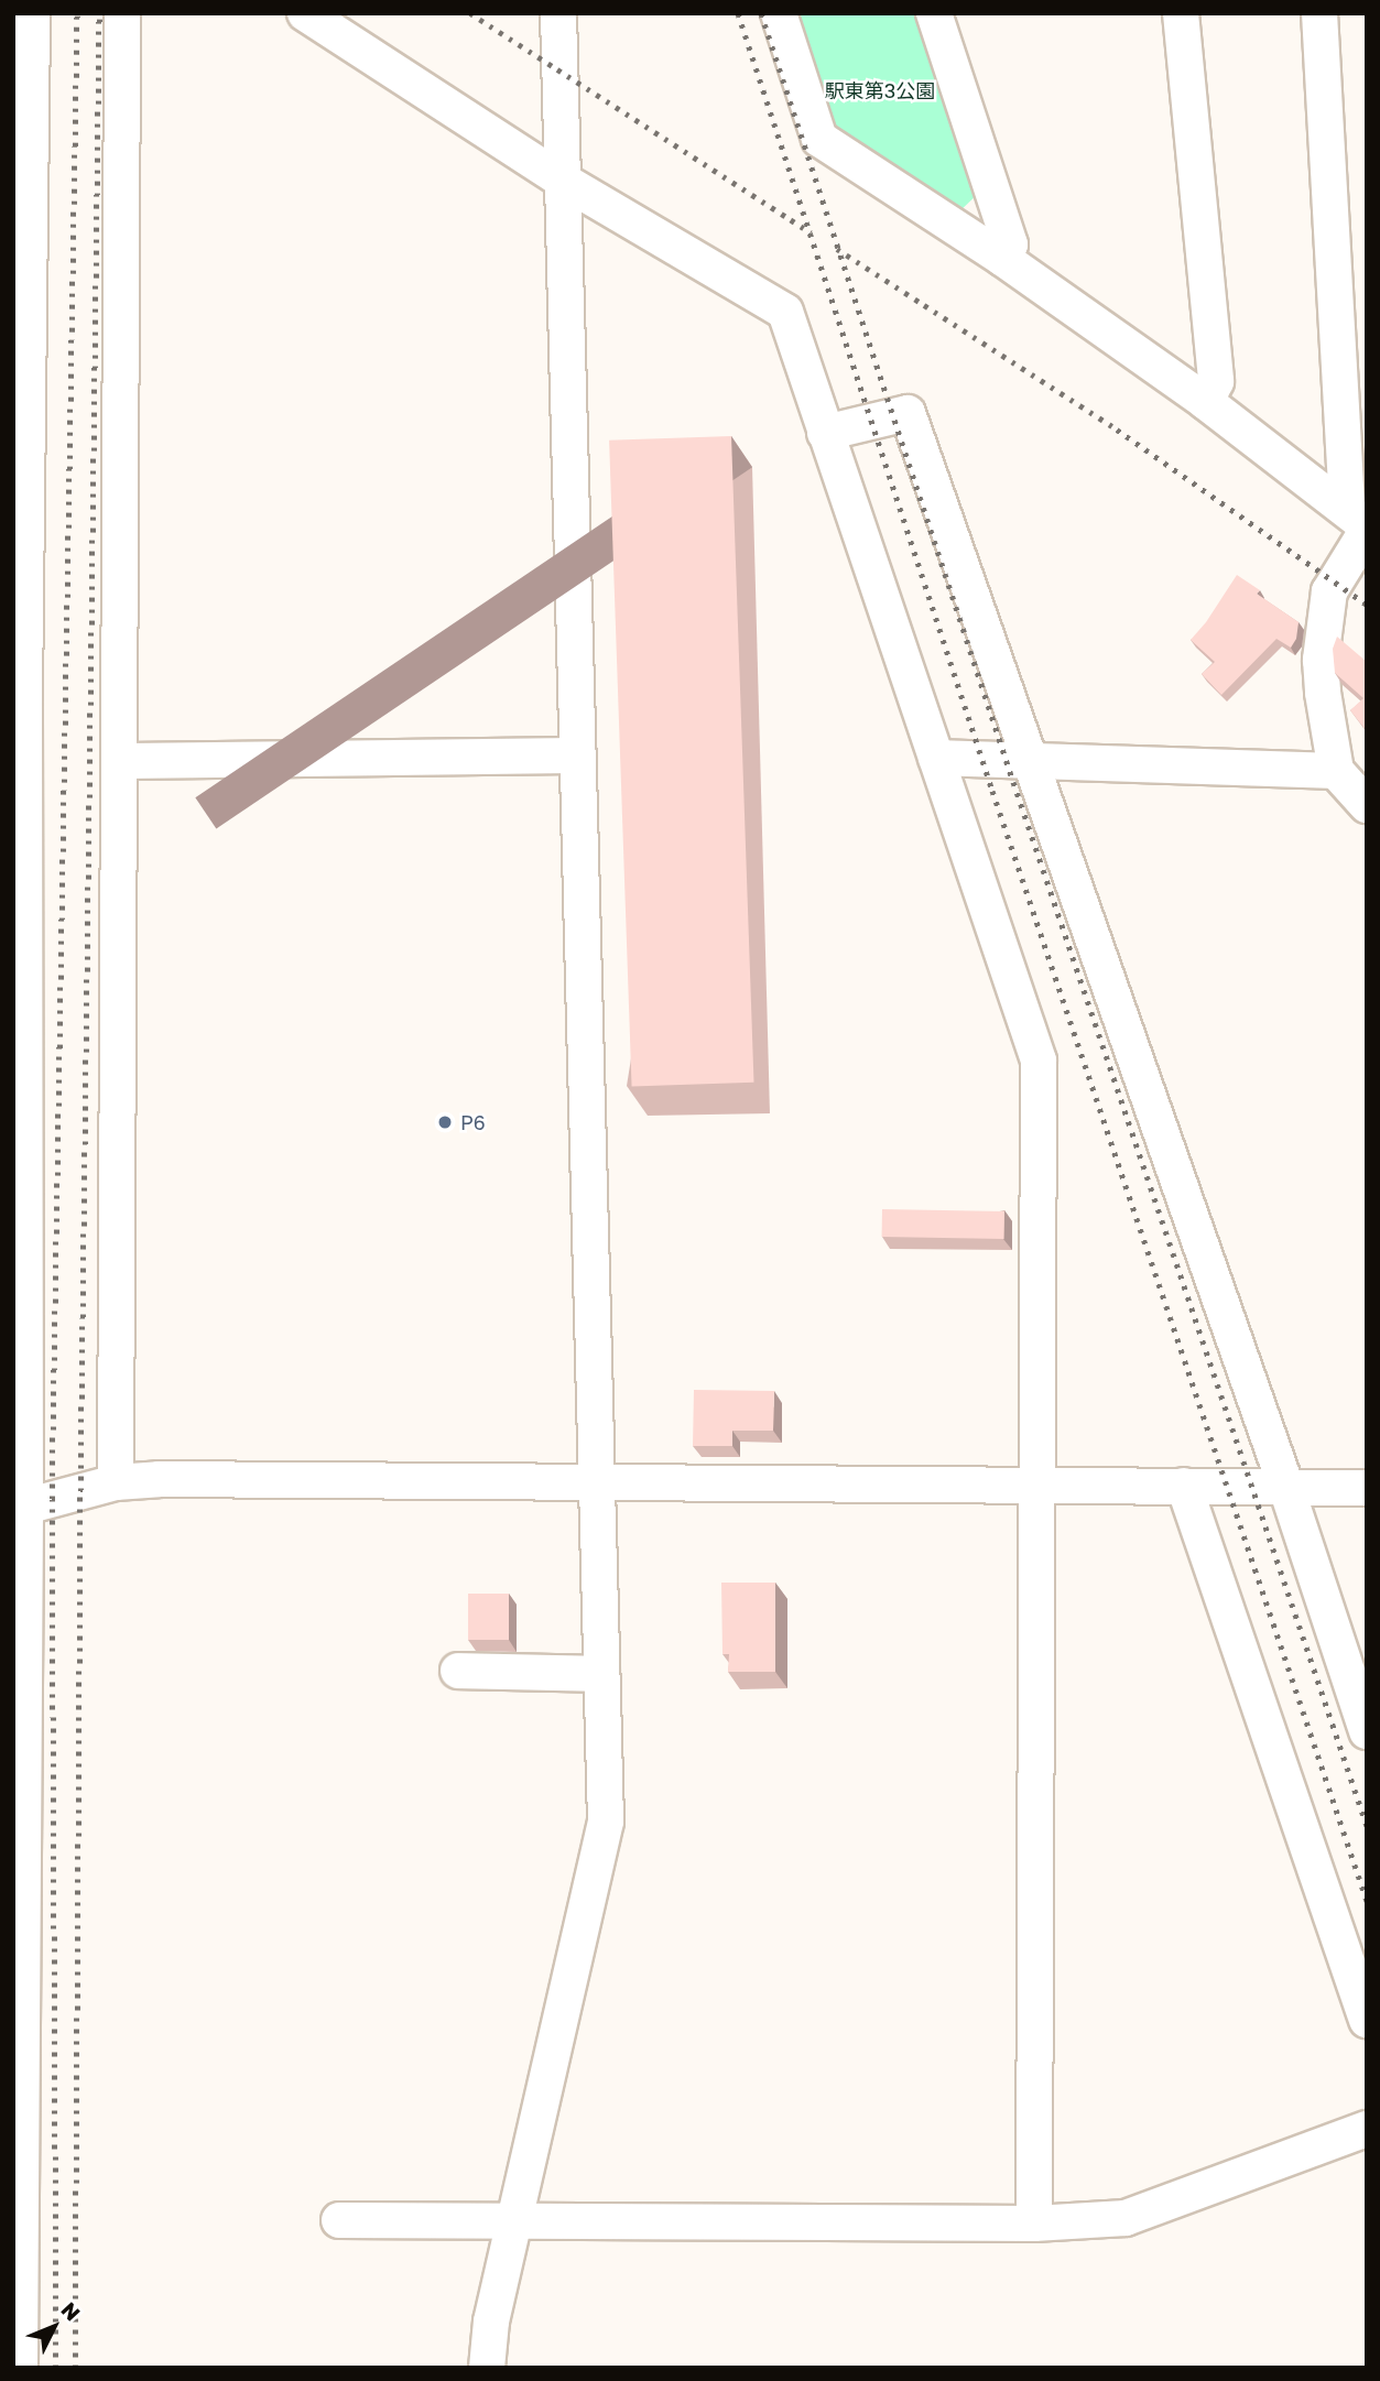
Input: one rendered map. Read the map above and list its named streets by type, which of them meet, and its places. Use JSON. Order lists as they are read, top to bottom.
{
  "parks": ["駅東第3公園"],
  "places": ["P6"],
  "north": "top right"
}
